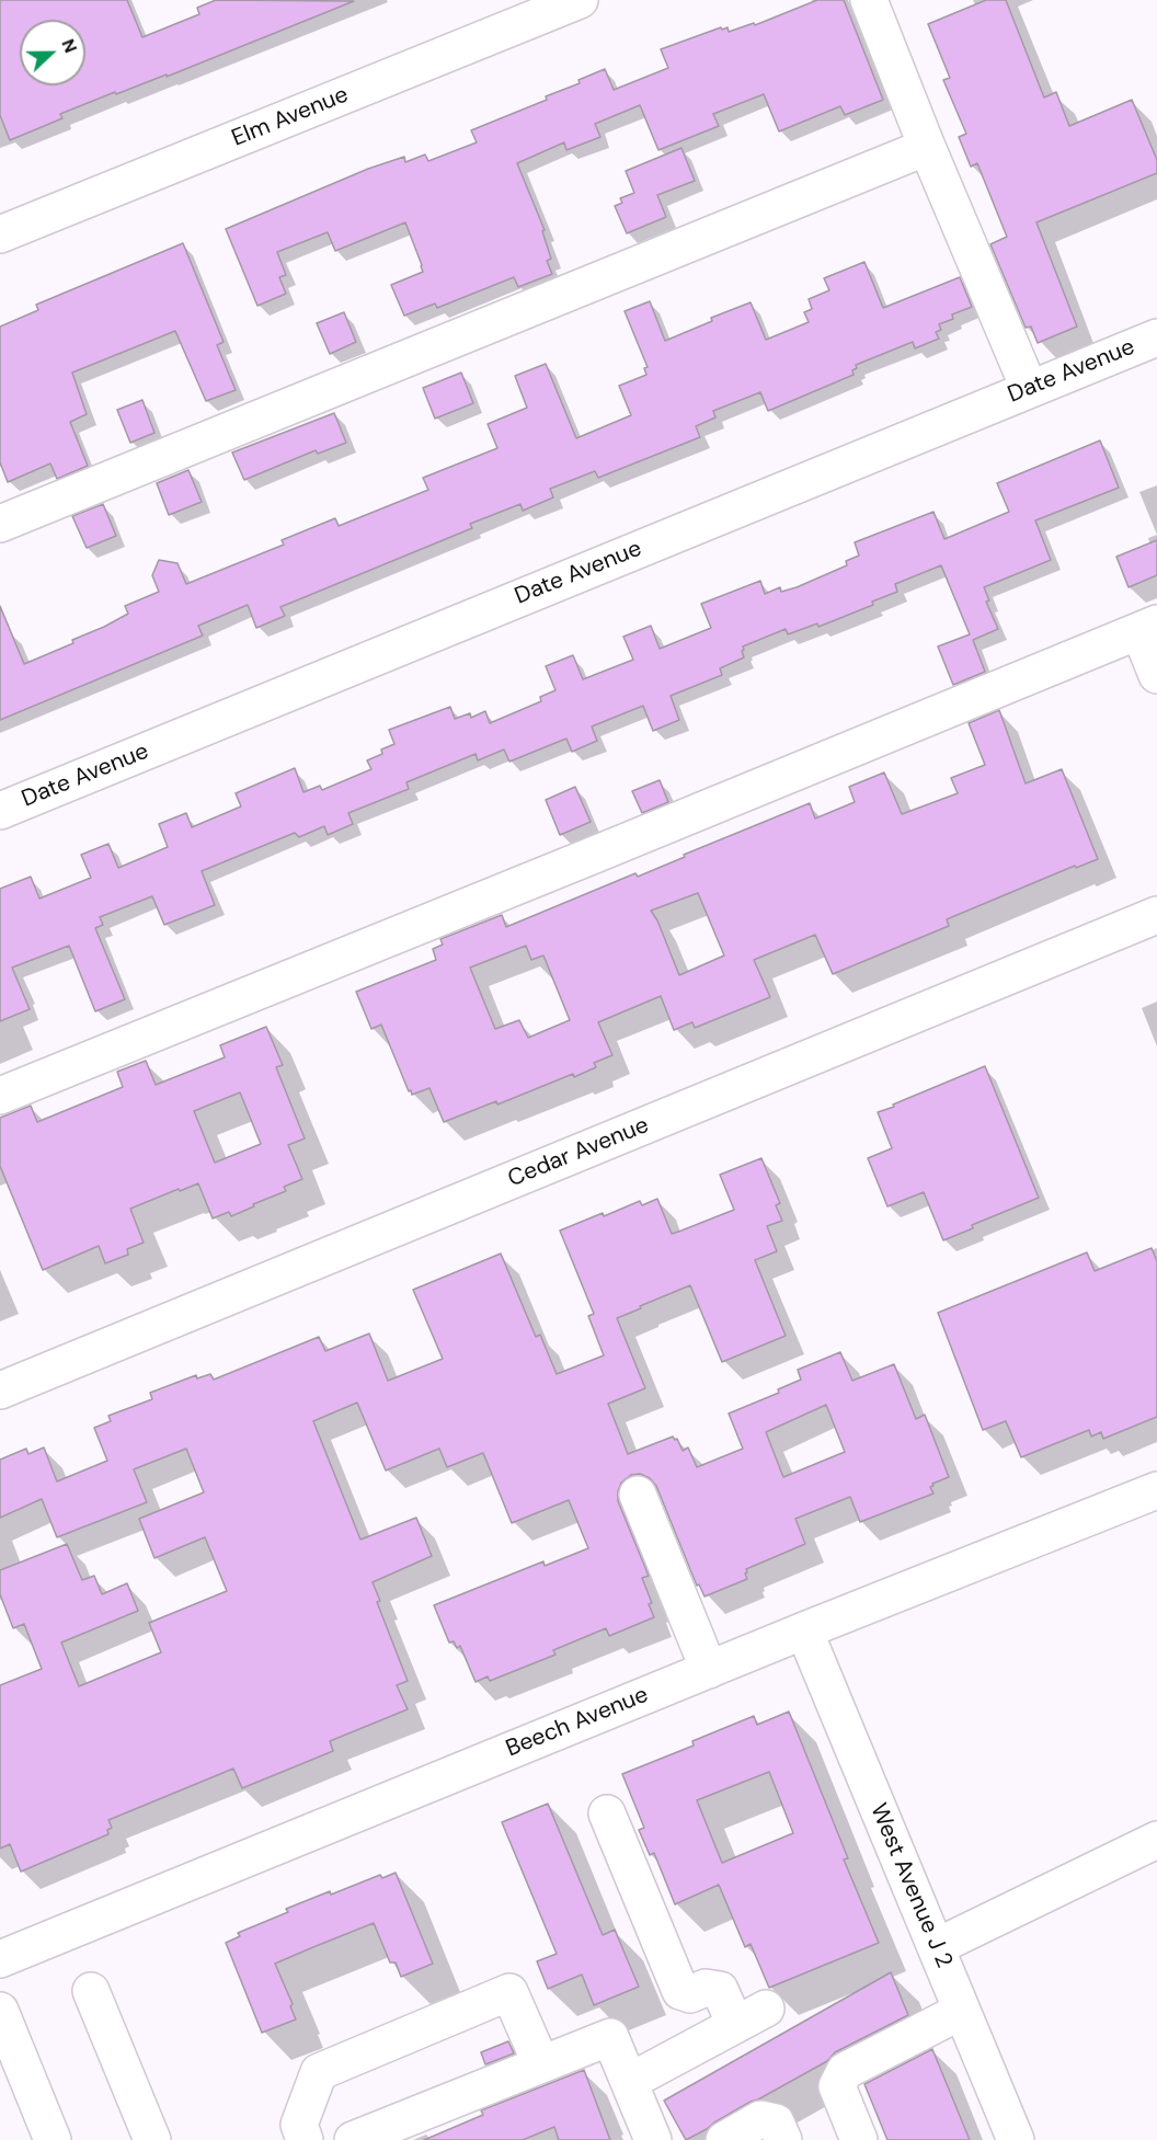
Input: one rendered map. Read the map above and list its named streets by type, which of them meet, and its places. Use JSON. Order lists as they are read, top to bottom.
{
  "streets": {
    "street": [
      "Elm Avenue",
      "Date Avenue",
      "Cedar Avenue",
      "Beech Avenue",
      "West Avenue J 2"
    ]
  },
  "crossings": [
    ["Beech Avenue", "West Avenue J 2"]
  ],
  "north": "right"
}
